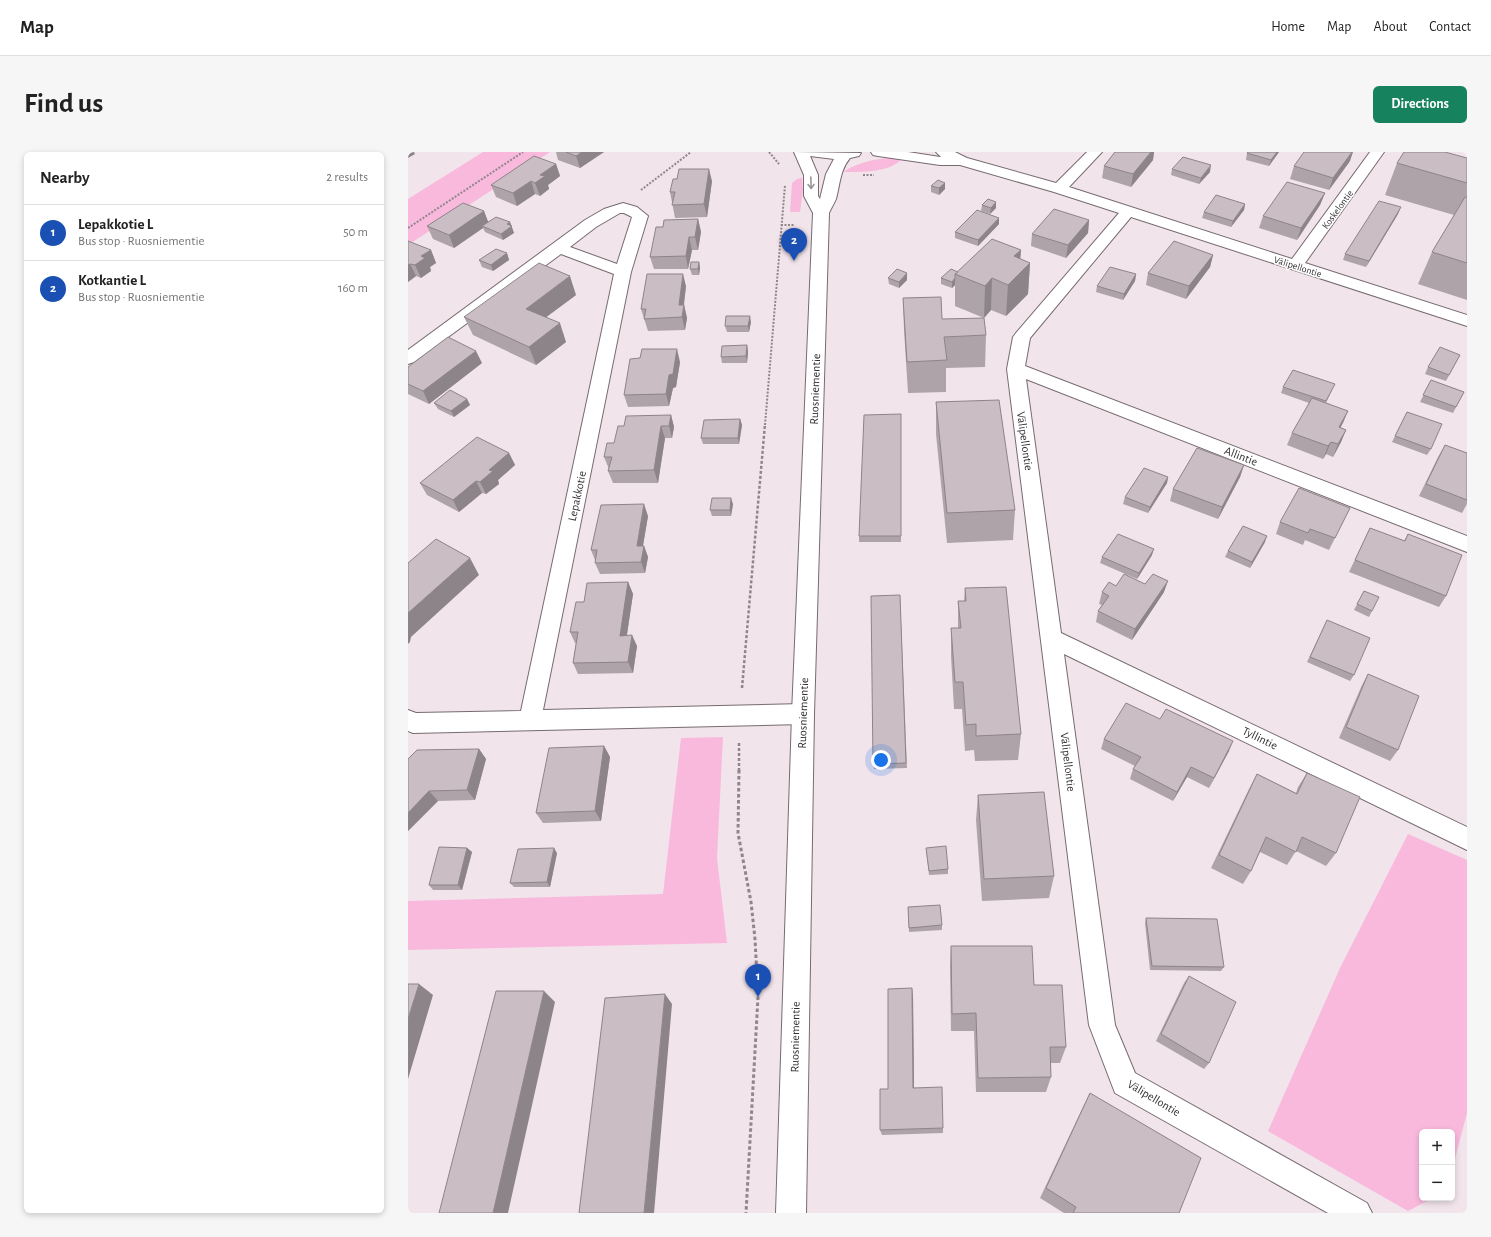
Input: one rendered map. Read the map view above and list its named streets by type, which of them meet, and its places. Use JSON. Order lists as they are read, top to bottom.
{
  "streets": {
    "street": [
      "Koskelontie",
      "Välipellontie",
      "Ruosniementie",
      "Allintie",
      "Lepakkotie",
      "Tyllintie"
    ]
  },
  "crossings": [
    ["Koskelontie", "Välipellontie"],
    ["Välipellontie", "Allintie"],
    ["Välipellontie", "Tyllintie"]
  ],
  "page": {
    "header": "Map",
    "nav": [
      "Home",
      "Map",
      "About",
      "Contact"
    ],
    "buttons": "Directions",
    "title": "Find us",
    "heading": ["Nearby", "2 results"],
    "list": [
      {
        "mark": "1",
        "name": "Lepakkotie L",
        "note": "Bus stop · Ruosniementie",
        "value": "50 m"
      },
      {
        "mark": "2",
        "name": "Kotkantie L",
        "note": "Bus stop · Ruosniementie",
        "value": "160 m"
      }
    ],
    "pins": ["2", "1"],
    "map_buttons": ["+", "−"]
  }
}
